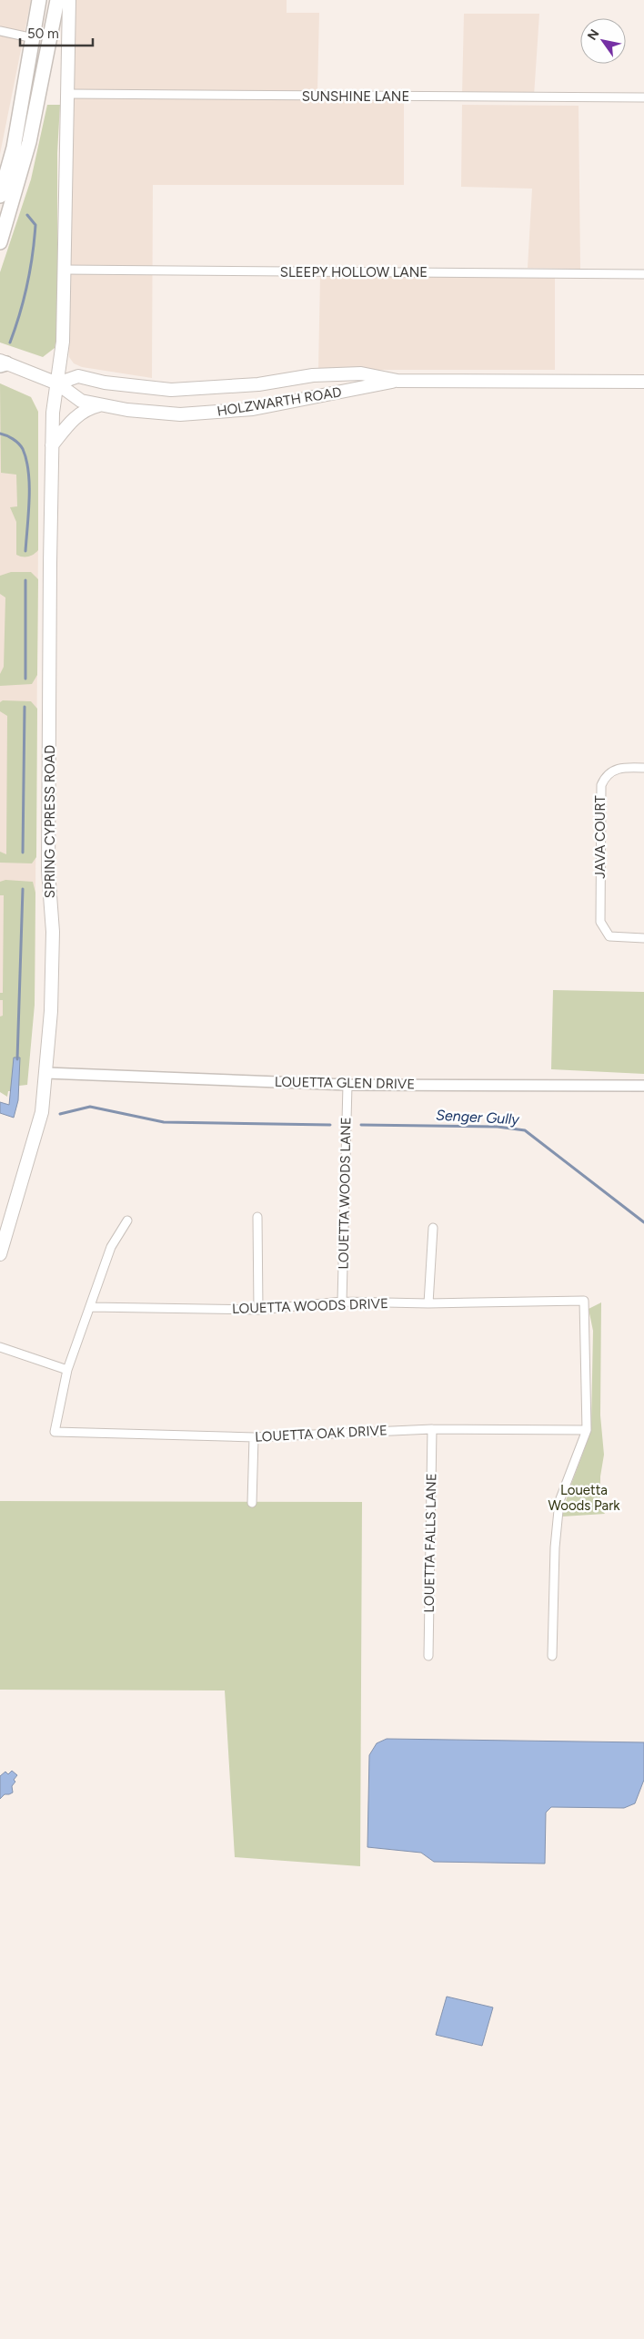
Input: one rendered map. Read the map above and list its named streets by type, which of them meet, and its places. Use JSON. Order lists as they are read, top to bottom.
{
  "streets": {
    "main road": ["HOLZWARTH ROAD", "SPRING CYPRESS ROAD"],
    "street": [
      "SUNSHINE LANE",
      "SLEEPY HOLLOW LANE",
      "JAVA COURT",
      "LOUETTA GLEN DRIVE",
      "LOUETTA WOODS LANE",
      "LOUETTA WOODS DRIVE",
      "LOUETTA OAK DRIVE",
      "LOUETTA FALLS LANE"
    ]
  },
  "crossings": [
    ["SUNSHINE LANE", "SPRING CYPRESS ROAD"],
    ["SLEEPY HOLLOW LANE", "SPRING CYPRESS ROAD"],
    ["HOLZWARTH ROAD", "SPRING CYPRESS ROAD"],
    ["SPRING CYPRESS ROAD", "LOUETTA GLEN DRIVE"],
    ["LOUETTA GLEN DRIVE", "LOUETTA WOODS LANE"],
    ["LOUETTA WOODS LANE", "LOUETTA WOODS DRIVE"],
    ["LOUETTA WOODS DRIVE", "LOUETTA OAK DRIVE"],
    ["LOUETTA OAK DRIVE", "LOUETTA FALLS LANE"]
  ],
  "water": ["Senger Gully"],
  "parks": ["Louetta Woods Park"],
  "scale_bar": "50 m",
  "north": "top left"
}
